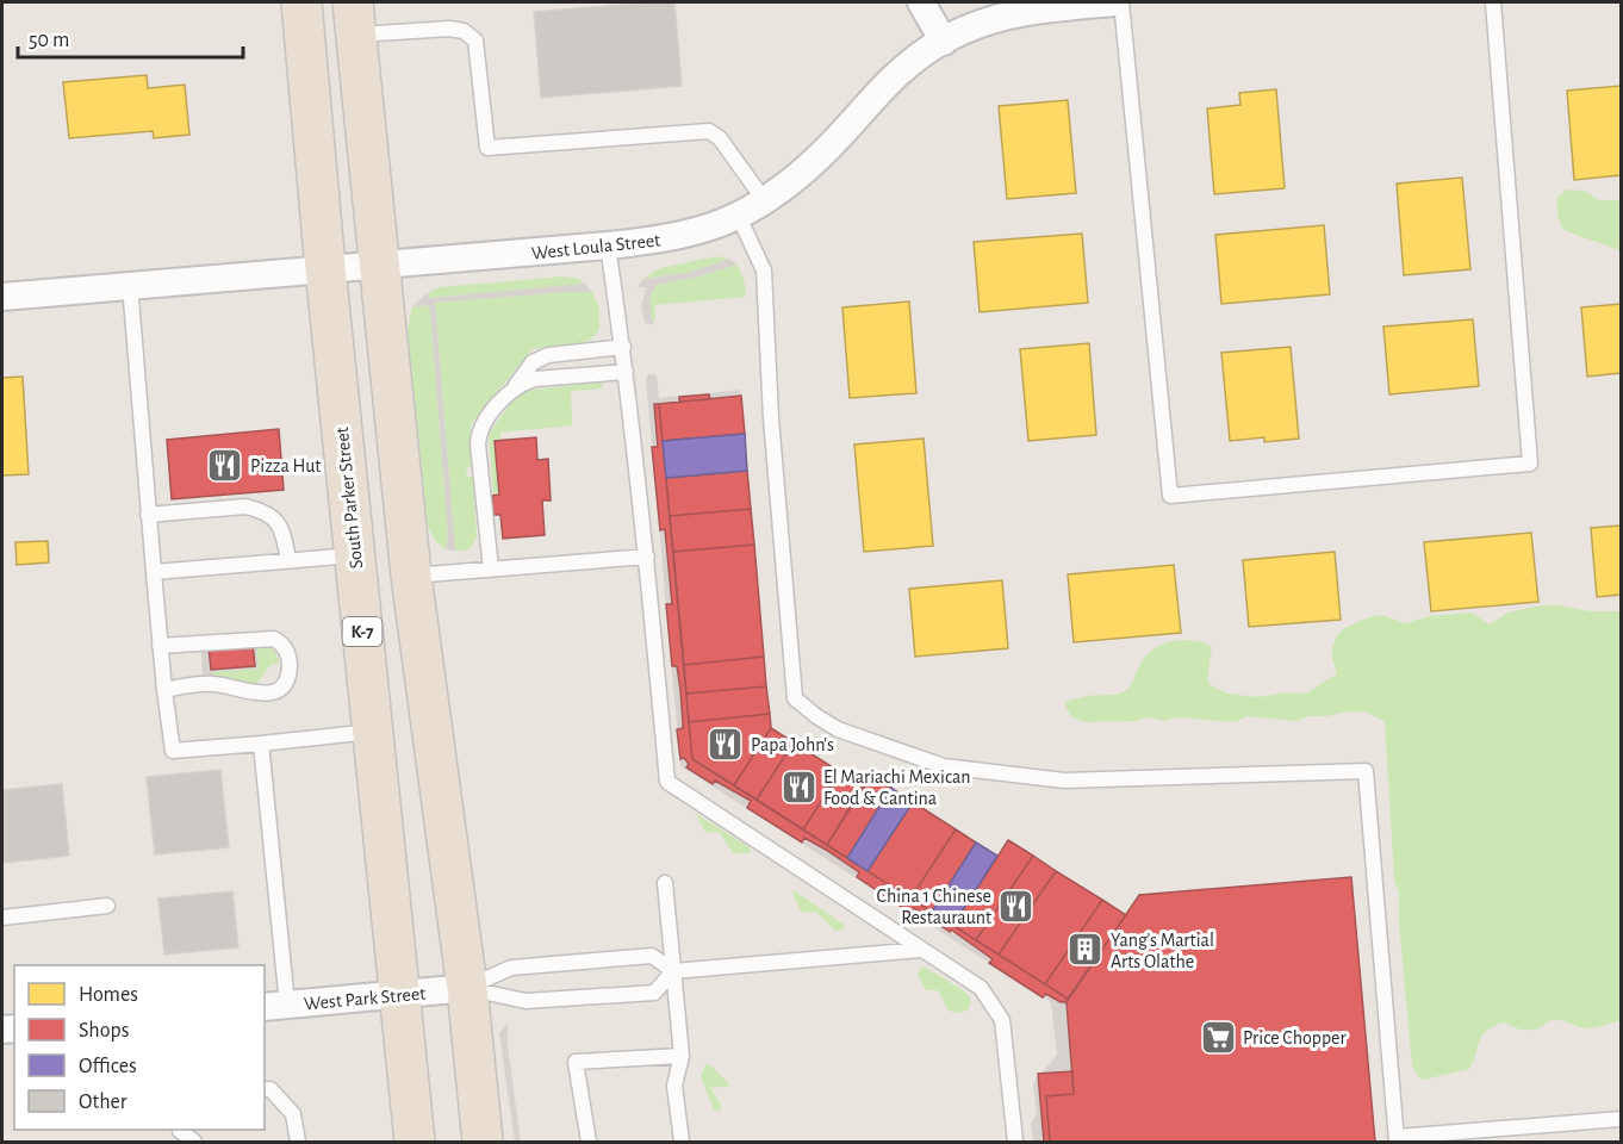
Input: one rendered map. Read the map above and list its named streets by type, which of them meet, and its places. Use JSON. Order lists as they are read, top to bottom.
{
  "streets": {
    "highway": ["South Parker Street", "K-7"],
    "street": ["West Loula Street", "West Park Street"]
  },
  "crossings": [
    ["West Loula Street", "South Parker Street"],
    ["South Parker Street", "K-7"],
    ["South Parker Street", "West Park Street"],
    ["K-7", "West Park Street"]
  ],
  "places": {
    "restaurant": [
      "Pizza Hut",
      "Papa John's",
      "El Mariachi Mexican Food & Cantina",
      "China 1 Chinese Restauraunt"
    ],
    "building": ["Yang’s Martial Arts Olathe"],
    "supermarket": ["Price Chopper"]
  },
  "legend": [
    "Homes",
    "Shops",
    "Offices",
    "Other"
  ],
  "scale_bar": "50 m"
}
